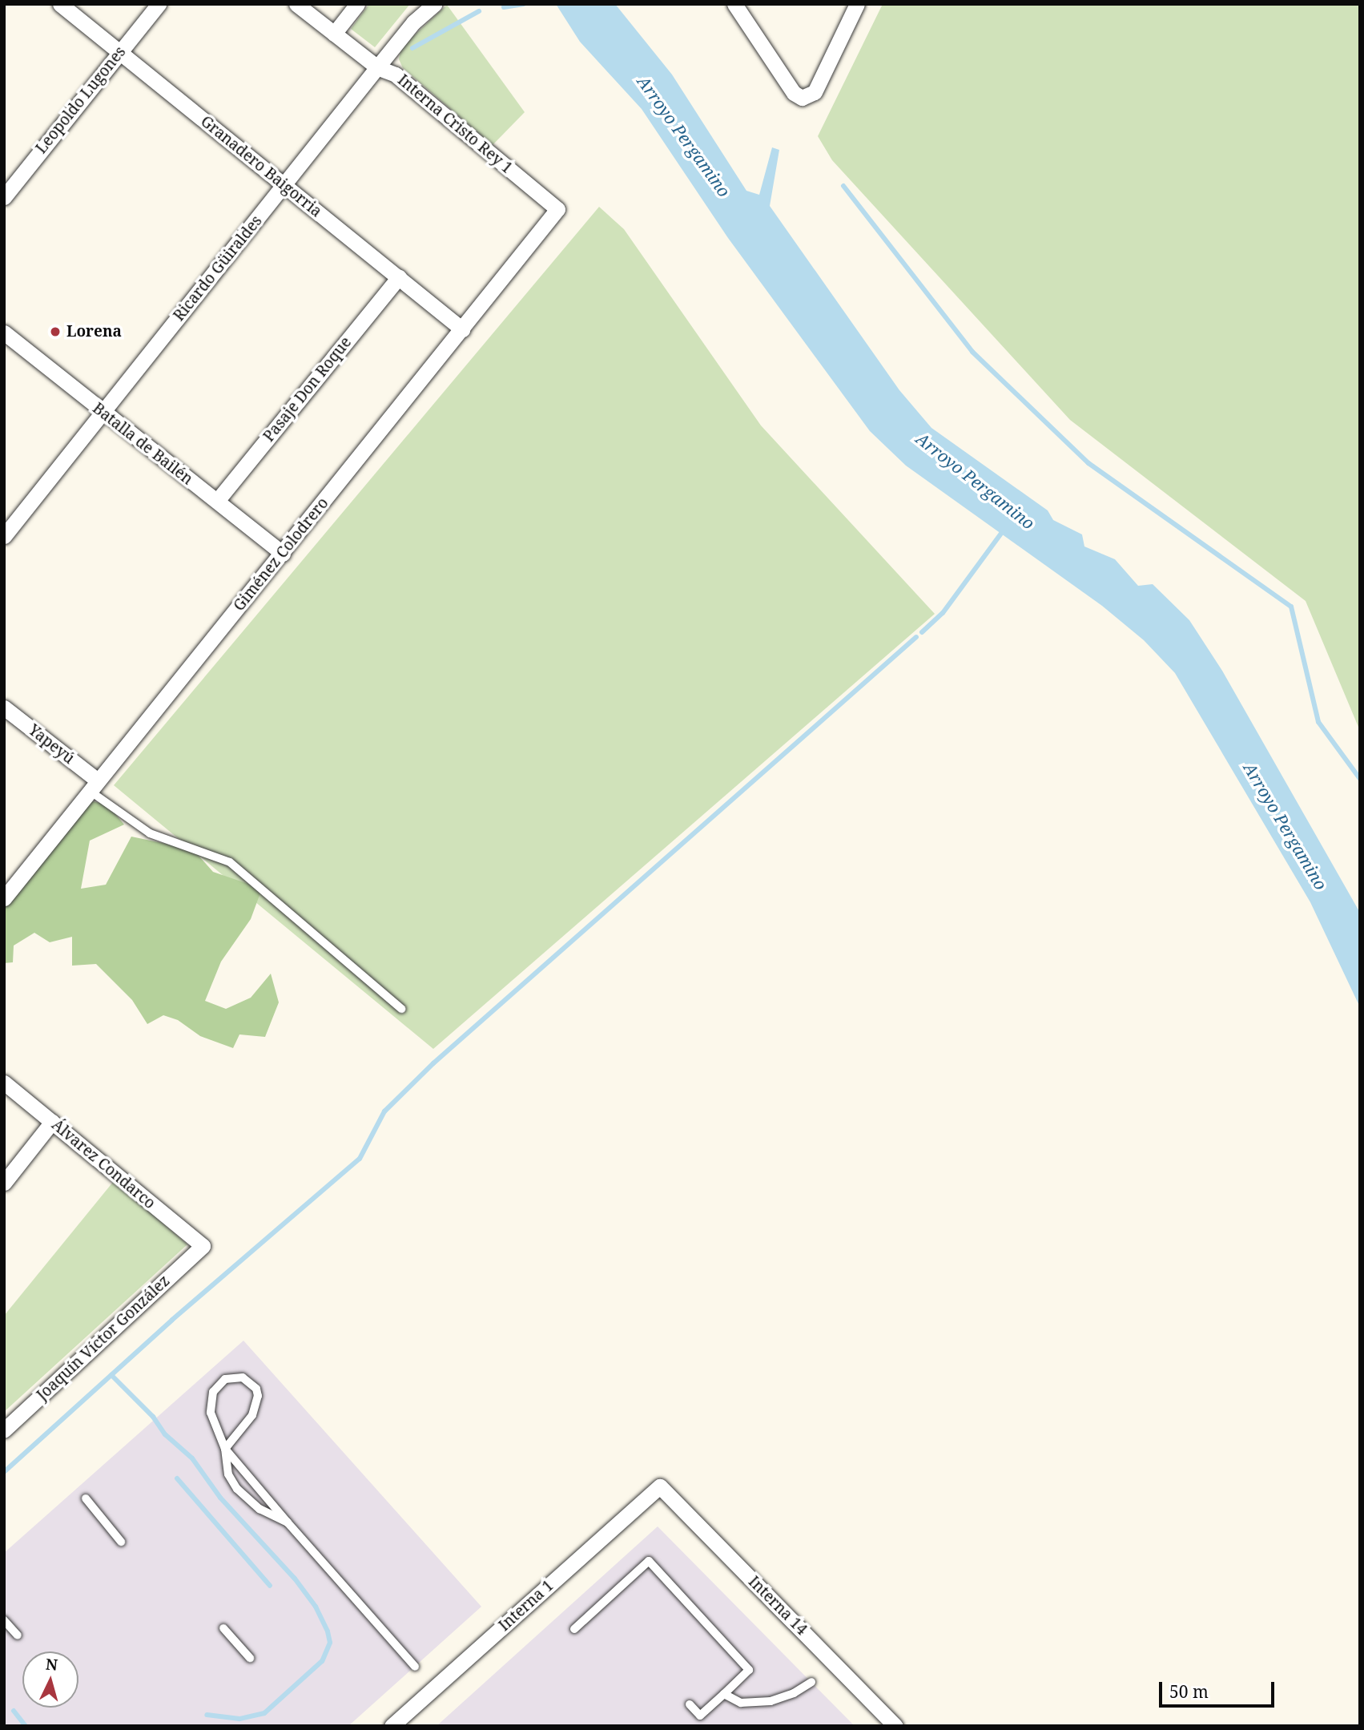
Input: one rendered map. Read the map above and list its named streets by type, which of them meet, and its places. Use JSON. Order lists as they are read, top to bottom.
{
  "streets": {
    "street": [
      "Leopoldo Lugones",
      "Interna Cristo Rey 1",
      "Granadero Baigorria",
      "Ricardo Güiraldes",
      "Pasaje Don Roque",
      "Batalla de Bailén",
      "Giménez Colodrero",
      "Yapeyú",
      "Álvarez Condarco",
      "Joaquín Víctor González",
      "Interna 1",
      "Interna 14"
    ]
  },
  "crossings": [
    ["Leopoldo Lugones", "Granadero Baigorria"],
    ["Interna Cristo Rey 1", "Ricardo Güiraldes"],
    ["Interna Cristo Rey 1", "Giménez Colodrero"],
    ["Granadero Baigorria", "Ricardo Güiraldes"],
    ["Granadero Baigorria", "Pasaje Don Roque"],
    ["Granadero Baigorria", "Giménez Colodrero"],
    ["Ricardo Güiraldes", "Batalla de Bailén"],
    ["Pasaje Don Roque", "Batalla de Bailén"],
    ["Batalla de Bailén", "Giménez Colodrero"],
    ["Giménez Colodrero", "Yapeyú"],
    ["Álvarez Condarco", "Joaquín Víctor González"],
    ["Interna 1", "Interna 14"]
  ],
  "water": ["Arroyo Pergamino"],
  "places": ["Lorena"],
  "scale_bar": "50 m",
  "north": "top"
}
